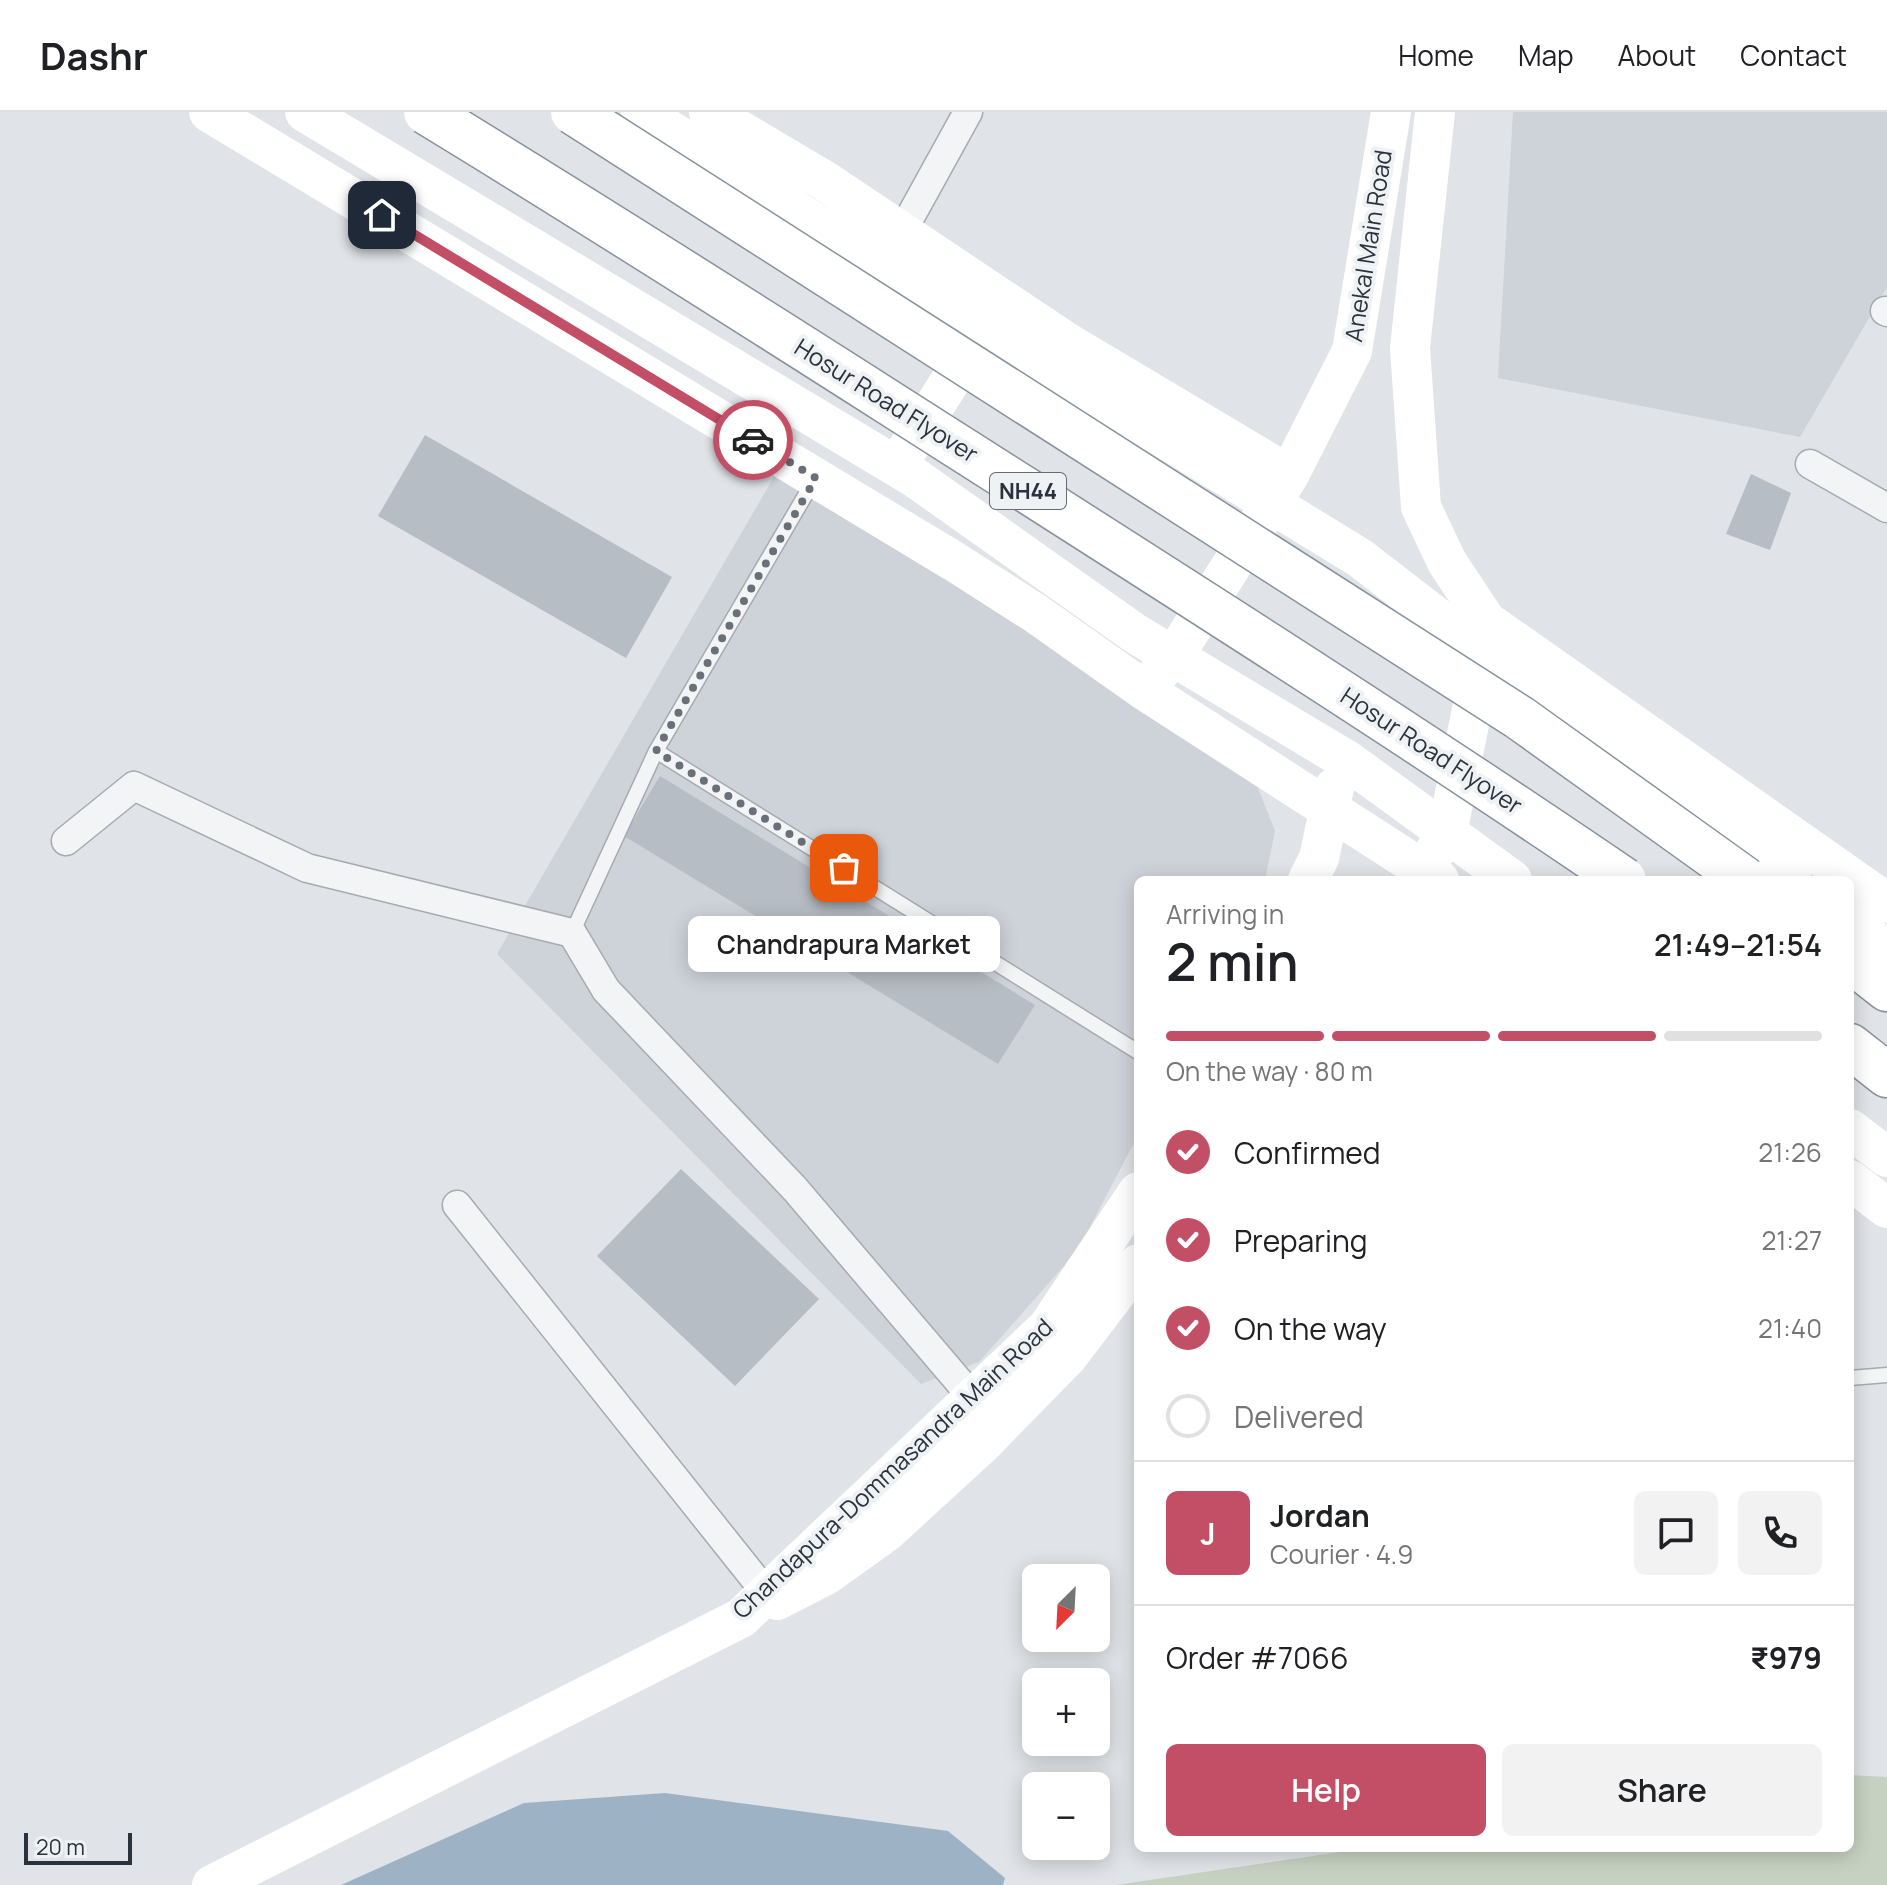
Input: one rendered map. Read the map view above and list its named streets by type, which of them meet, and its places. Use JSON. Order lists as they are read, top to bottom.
{
  "streets": {
    "highway": ["Hosur Road Flyover", "NH44"],
    "main road": ["Anekal Main Road", "Chandapura-Dommasandra Main Road"]
  },
  "places": ["Chandrapura Market"],
  "scale_bar": "20 m",
  "north": "bottom left",
  "page": {
    "header": "Dashr",
    "nav": [
      "Home",
      "Map",
      "About",
      "Contact"
    ],
    "heading": ["2 min", "Arriving in", "21:49–21:54"],
    "panel": [
      "Jordan",
      "Courier · 4.9",
      "Order #7066",
      "₹979"
    ],
    "bubble": "Chandrapura Market",
    "bar": "On the way · 80 m",
    "list": [
      ["Confirmed", "21:26"],
      ["Preparing", "21:27"],
      ["On the way", "21:40"],
      "Delivered"
    ],
    "round": "J",
    "map_buttons": ["+", "−"],
    "buttons": ["Help", "Share"],
    "scale": "20 m"
  }
}
